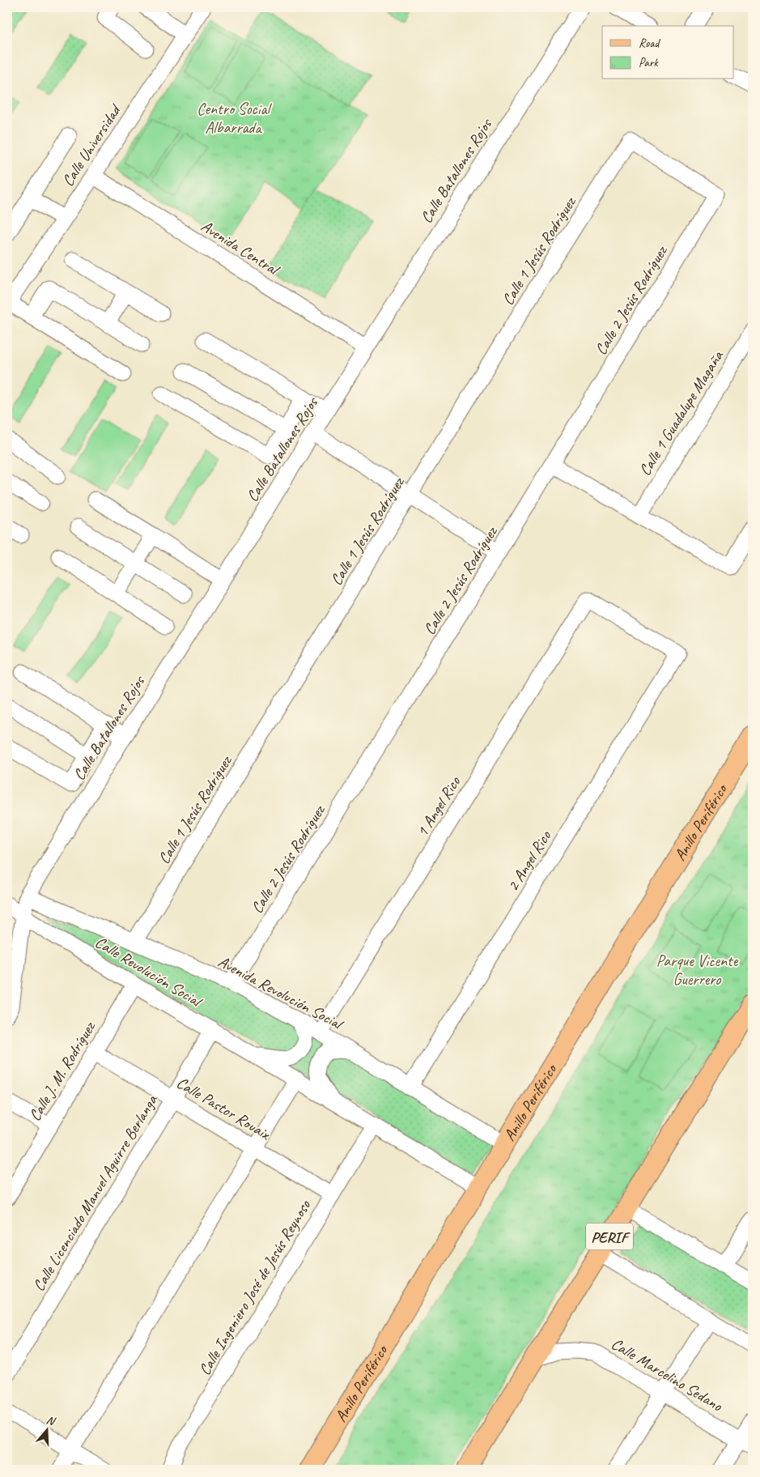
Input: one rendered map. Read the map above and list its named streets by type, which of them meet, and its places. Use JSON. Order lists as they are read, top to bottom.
{
  "streets": {
    "main road": ["Anillo Periférico", "PERIF"],
    "street": [
      "Calle Universidad",
      "Calle Batallones Rojos",
      "Avenida Central",
      "Calle 1 Jesús Rodríguez",
      "Calle 2 Jesús Rodríguez",
      "Calle 1 Guadalupe Magaña",
      "1 Angel Rico",
      "2 Angel Rico",
      "Calle Revolución Social",
      "Avenida Revolución Social",
      "Calle J. M. Rodríguez",
      "Calle Pastor Rouaix",
      "Calle Licenciado Manuel Aguirre Berlanga",
      "Calle Ingeniero José de Jesús Reynoso",
      "Calle Marcelino Sedano"
    ]
  },
  "crossings": [
    ["Calle Universidad", "Avenida Central"],
    ["Calle Batallones Rojos", "Avenida Central"],
    ["Calle Batallones Rojos", "Calle Revolución Social"],
    ["Calle Batallones Rojos", "Avenida Revolución Social"],
    ["Calle 1 Jesús Rodríguez", "Calle 2 Jesús Rodríguez"],
    ["Calle 1 Jesús Rodríguez", "Avenida Revolución Social"],
    ["Calle 2 Jesús Rodríguez", "Avenida Revolución Social"],
    ["1 Angel Rico", "2 Angel Rico"],
    ["1 Angel Rico", "Avenida Revolución Social"],
    ["Anillo Periférico", "Calle Revolución Social"],
    ["Anillo Periférico", "Avenida Revolución Social"],
    ["2 Angel Rico", "Avenida Revolución Social"],
    ["Calle Revolución Social", "Avenida Revolución Social"],
    ["Calle Revolución Social", "Calle J. M. Rodríguez"],
    ["Calle Revolución Social", "Calle Licenciado Manuel Aguirre Berlanga"],
    ["Calle Revolución Social", "Calle Ingeniero José de Jesús Reynoso"],
    ["Calle J. M. Rodríguez", "Calle Pastor Rouaix"],
    ["Calle Pastor Rouaix", "Calle Licenciado Manuel Aguirre Berlanga"],
    ["Calle Pastor Rouaix", "Calle Ingeniero José de Jesús Reynoso"],
    ["PERIF", "Calle Marcelino Sedano"]
  ],
  "parks": ["Centro Social Albarrada", "Parque Vicente Guerrero"],
  "legend": ["Road", "Park"],
  "north": "top"
}
